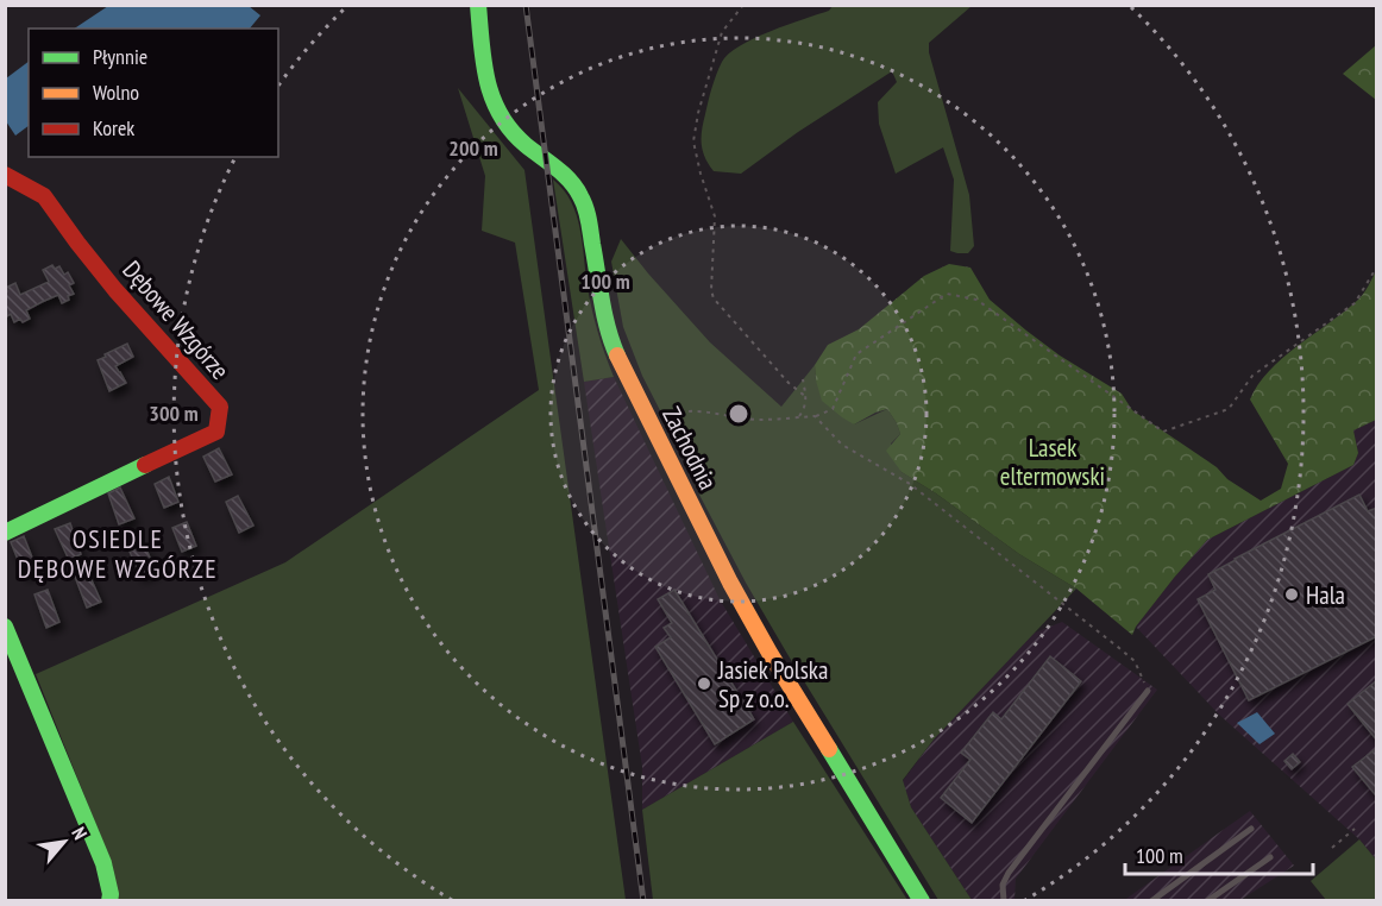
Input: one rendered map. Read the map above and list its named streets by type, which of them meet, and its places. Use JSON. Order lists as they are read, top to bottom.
{
  "streets": {
    "street": ["Dębowe Wzgórze", "Zachodnia"]
  },
  "districts": ["OSIEDLE DĘBOWE WZGÓRZE"],
  "parks": ["Lasek eltermowski"],
  "places": ["Hala", "Jasiek Polska Sp z o.o."],
  "legend": ["Płynnie", "Wolno", "Korek"],
  "scale_bar": "100 m",
  "north": "top right",
  "rings": ["200 m", "100 m", "300 m"]
}
